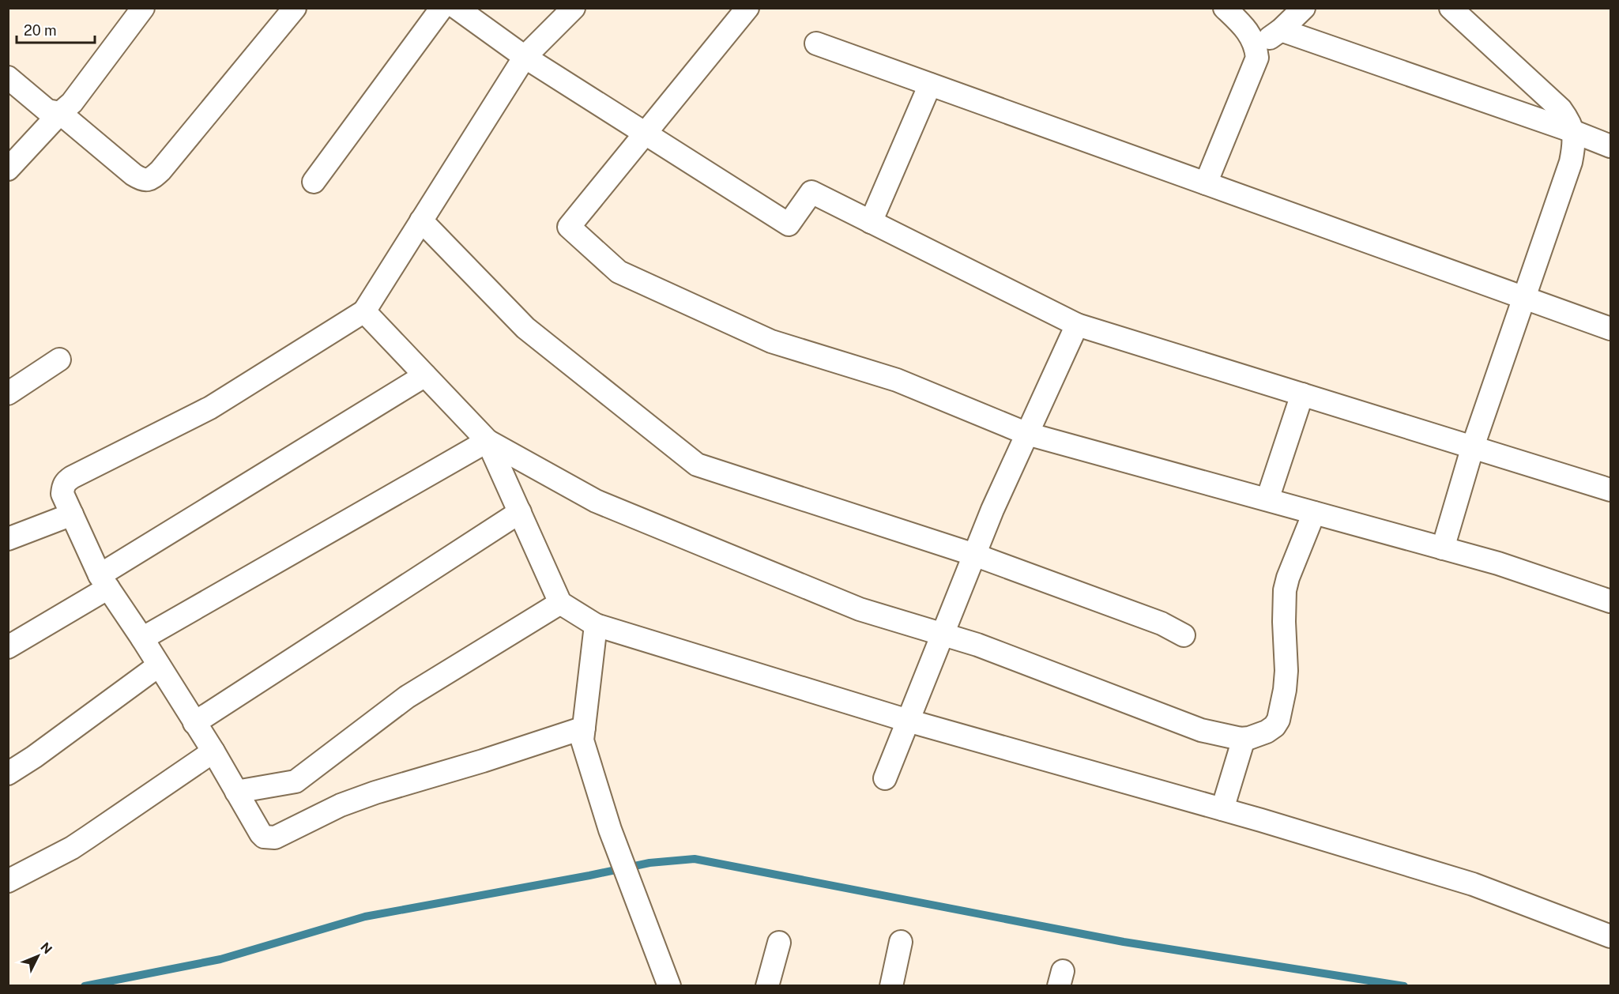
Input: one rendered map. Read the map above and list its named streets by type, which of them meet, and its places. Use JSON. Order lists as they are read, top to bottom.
{
  "scale_bar": "20 m",
  "north": "top right"
}
